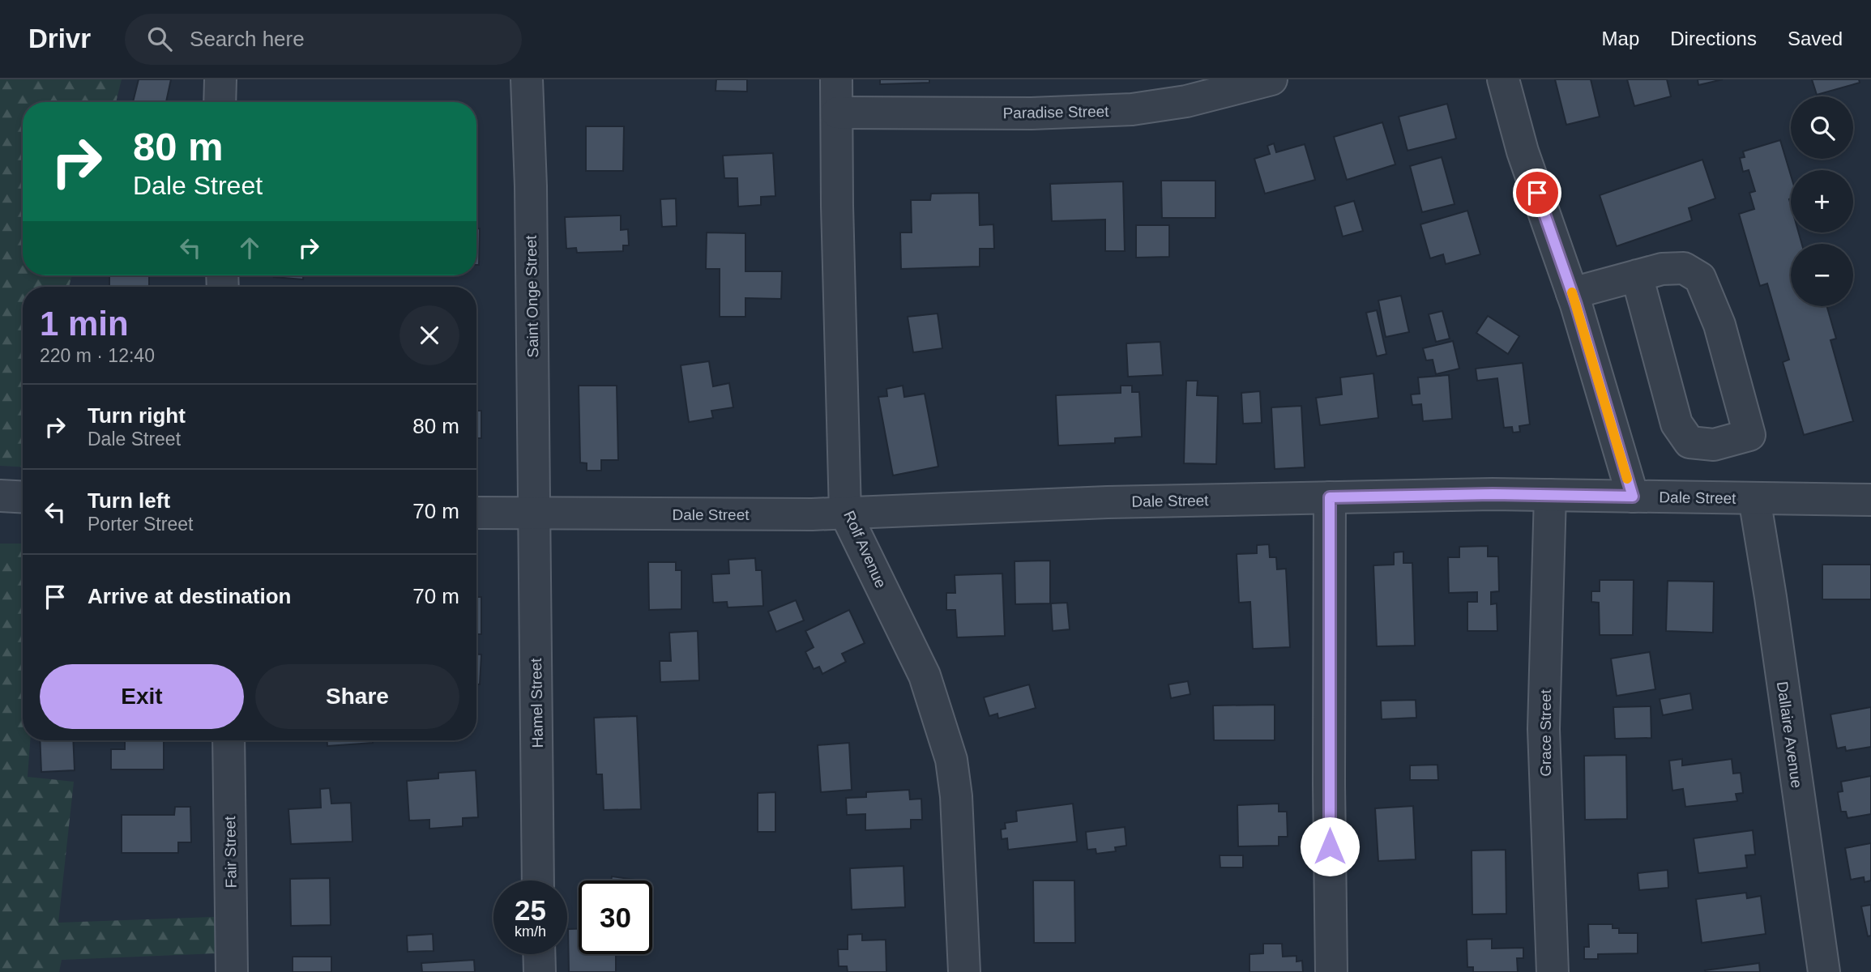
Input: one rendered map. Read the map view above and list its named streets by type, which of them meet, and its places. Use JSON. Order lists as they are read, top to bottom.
{
  "streets": {
    "street": [
      "Paradise Street",
      "Saint Onge Street",
      "Dale Street",
      "Rolf Avenue",
      "Hamel Street",
      "Grace Street",
      "Dallaire Avenue",
      "Fair Street"
    ]
  },
  "crossings": [
    ["Paradise Street", "Rolf Avenue"],
    ["Saint Onge Street", "Dale Street"],
    ["Saint Onge Street", "Hamel Street"],
    ["Dale Street", "Rolf Avenue"],
    ["Dale Street", "Hamel Street"],
    ["Dale Street", "Grace Street"],
    ["Dale Street", "Dallaire Avenue"]
  ],
  "page": {
    "header": "Drivr",
    "search": "Search here",
    "nav": ["Map", "Directions", "Saved"],
    "map_buttons": ["+", "−"],
    "turn": ["80 m", "Dale Street"],
    "heading": ["1 min", "220 m · 12:40"],
    "list": [
      {
        "name": "Turn right",
        "note": "Dale Street",
        "value": "80 m"
      },
      {
        "name": "Turn left",
        "note": "Porter Street",
        "value": "70 m"
      },
      {
        "name": "Arrive at destination",
        "value": "70 m"
      }
    ],
    "buttons": ["Exit", "Share"],
    "speed": "25 km/h",
    "limit": "30"
  }
}
